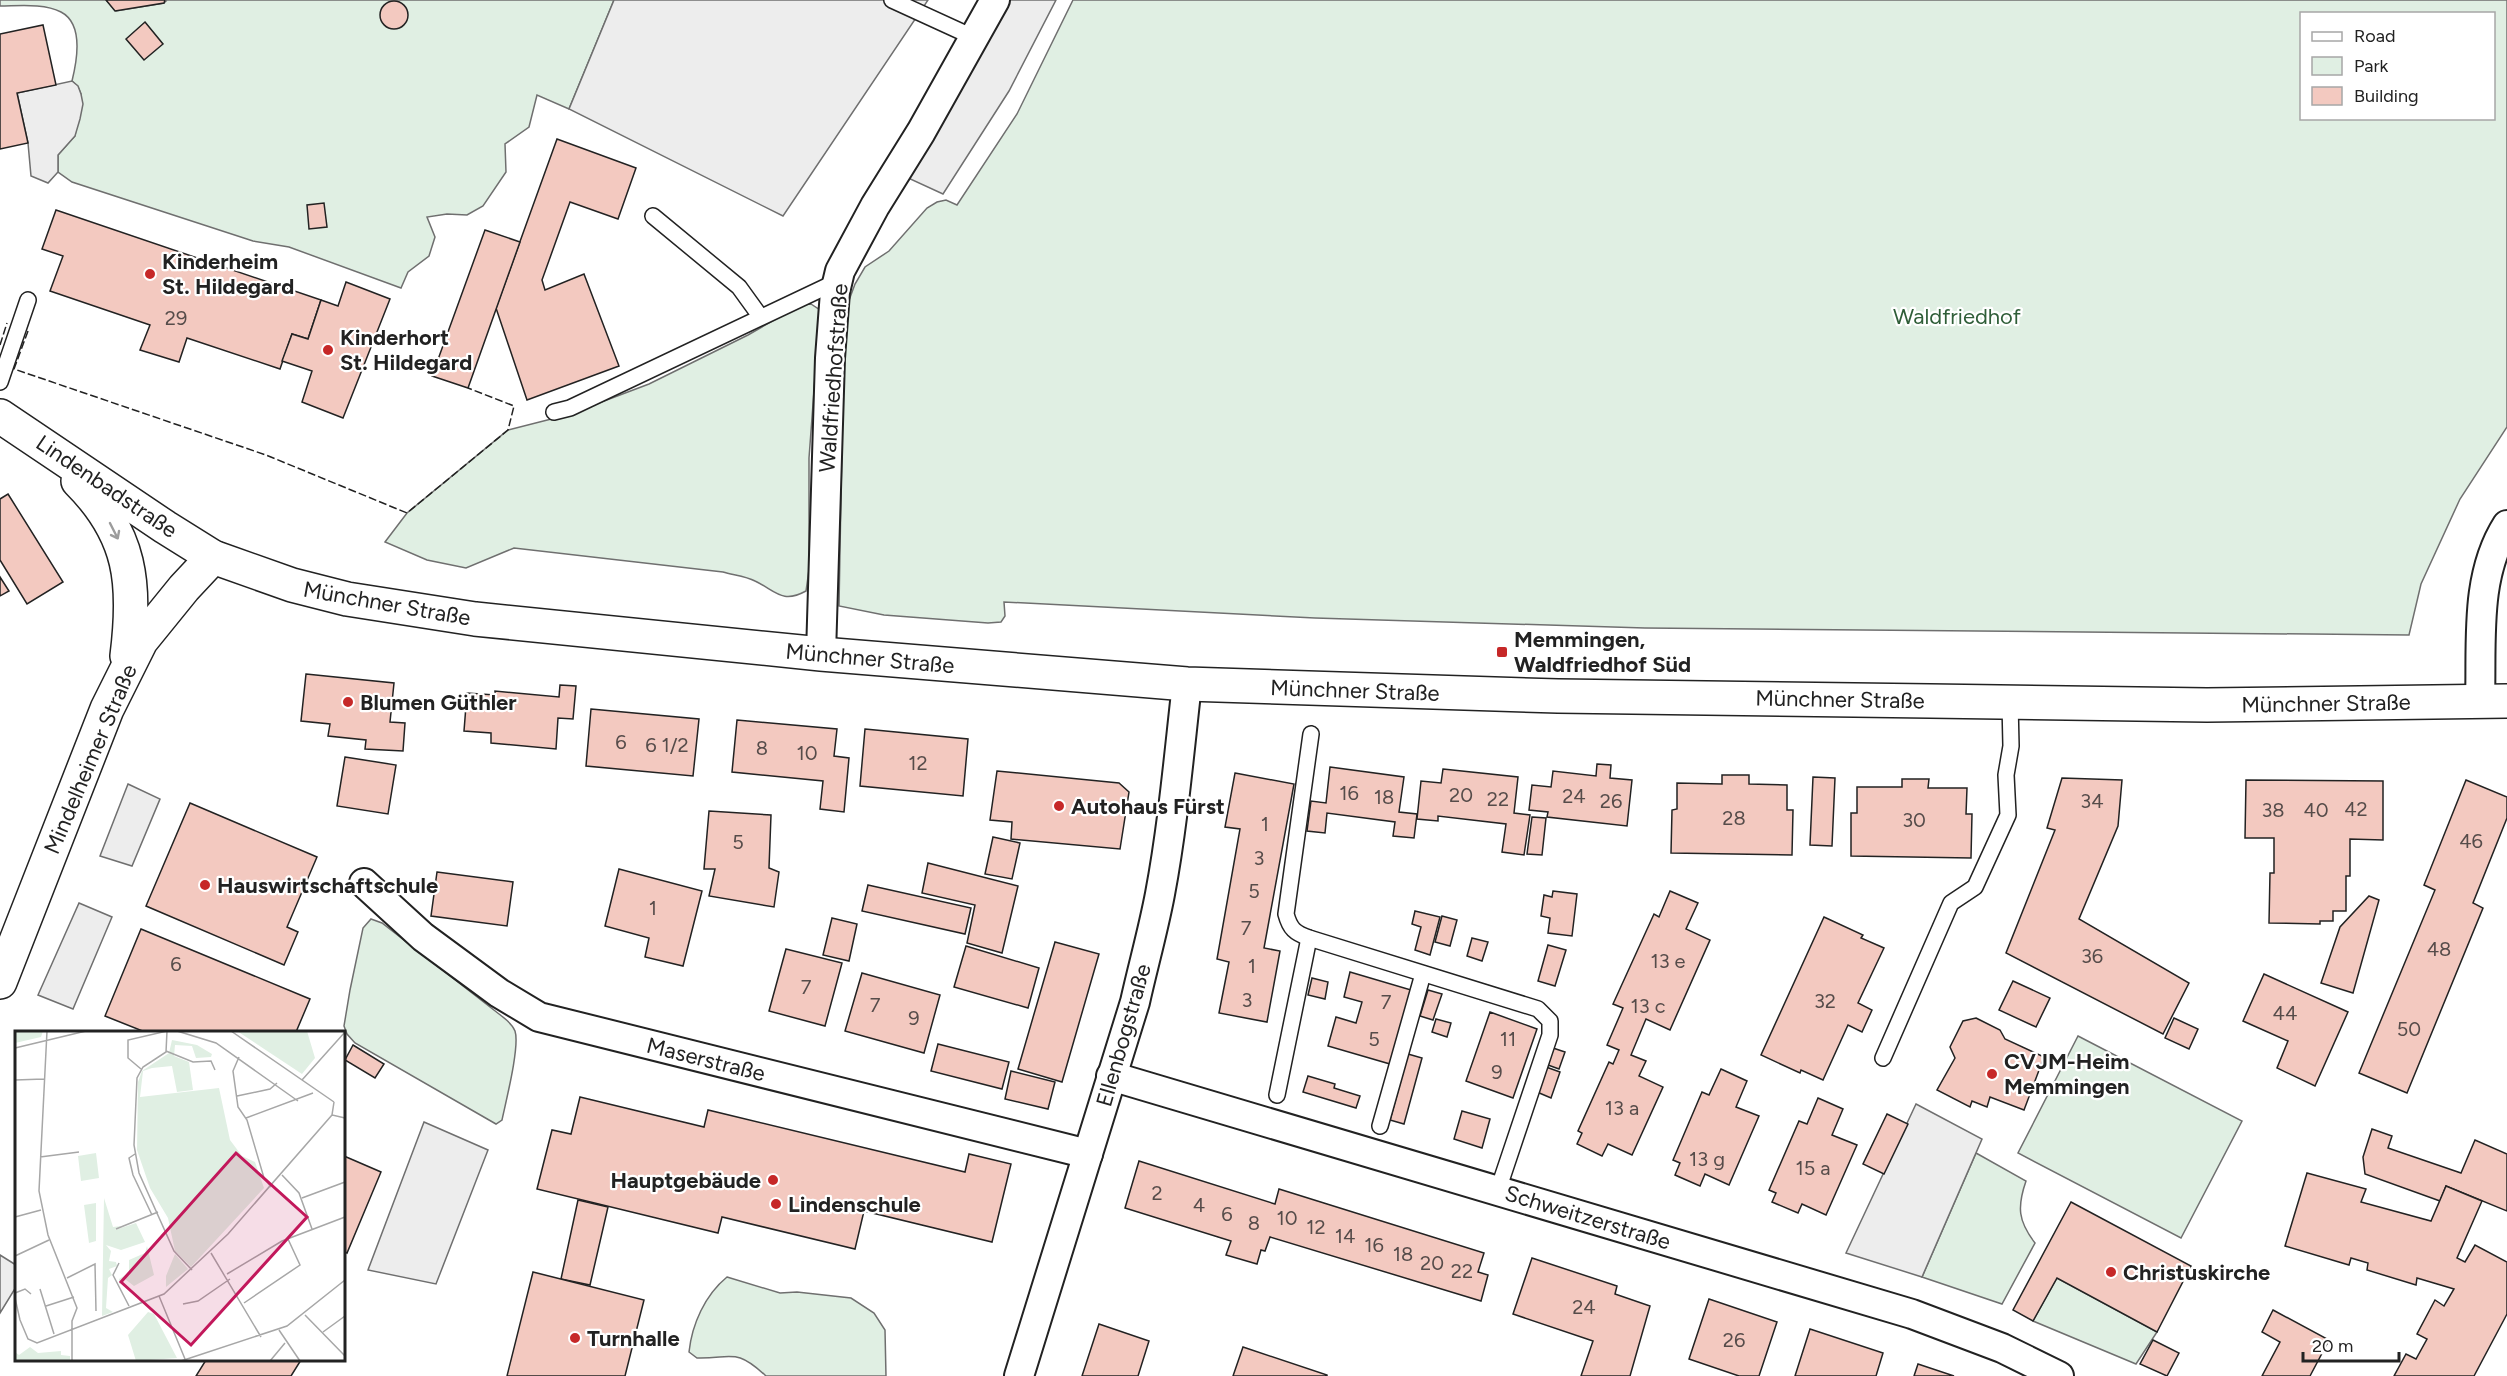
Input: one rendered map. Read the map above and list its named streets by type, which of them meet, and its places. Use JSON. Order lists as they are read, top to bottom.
{
  "streets": {
    "street": [
      "Waldfriedhofstraße",
      "Lindenbadstraße",
      "Münchner Straße",
      "Mindelheimer Straße",
      "Ellenbogstraße",
      "Maserstraße",
      "Schweitzerstraße"
    ]
  },
  "crossings": [
    ["Waldfriedhofstraße", "Münchner Straße"],
    ["Lindenbadstraße", "Münchner Straße"],
    ["Lindenbadstraße", "Mindelheimer Straße"],
    ["Münchner Straße", "Mindelheimer Straße"],
    ["Münchner Straße", "Ellenbogstraße"],
    ["Ellenbogstraße", "Maserstraße"],
    ["Ellenbogstraße", "Schweitzerstraße"]
  ],
  "parks": ["Waldfriedhof"],
  "places": {
    "other": [
      "Kinderheim St. Hildegard",
      "Kinderhort St. Hildegard",
      "Blumen Güthler",
      "Autohaus Fürst",
      "Hauswirtschaftschule",
      "CVJM-Heim Memmingen",
      "Hauptgebäude",
      "Lindenschule",
      "Christuskirche",
      "Turnhalle"
    ],
    "transit": ["Memmingen, Waldfriedhof Süd"]
  },
  "house_numbers": [
    "29",
    "6",
    "6 1/2",
    "8",
    "10",
    "12",
    "16",
    "20",
    "24",
    "18",
    "22",
    "26",
    "34",
    "42",
    "38",
    "40",
    "28",
    "30",
    "1",
    "46",
    "5",
    "3",
    "5",
    "1",
    "7",
    "48",
    "36",
    "13 e",
    "6",
    "1",
    "7",
    "3",
    "32",
    "7",
    "7",
    "13 c",
    "44",
    "9",
    "50",
    "5",
    "11",
    "9",
    "13 a",
    "13 g",
    "15 a",
    "2",
    "4",
    "6",
    "10",
    "8",
    "12",
    "14",
    "16",
    "18",
    "20",
    "22",
    "24",
    "26"
  ],
  "legend": ["Road", "Park", "Building"],
  "scale_bar": "20 m"
}
